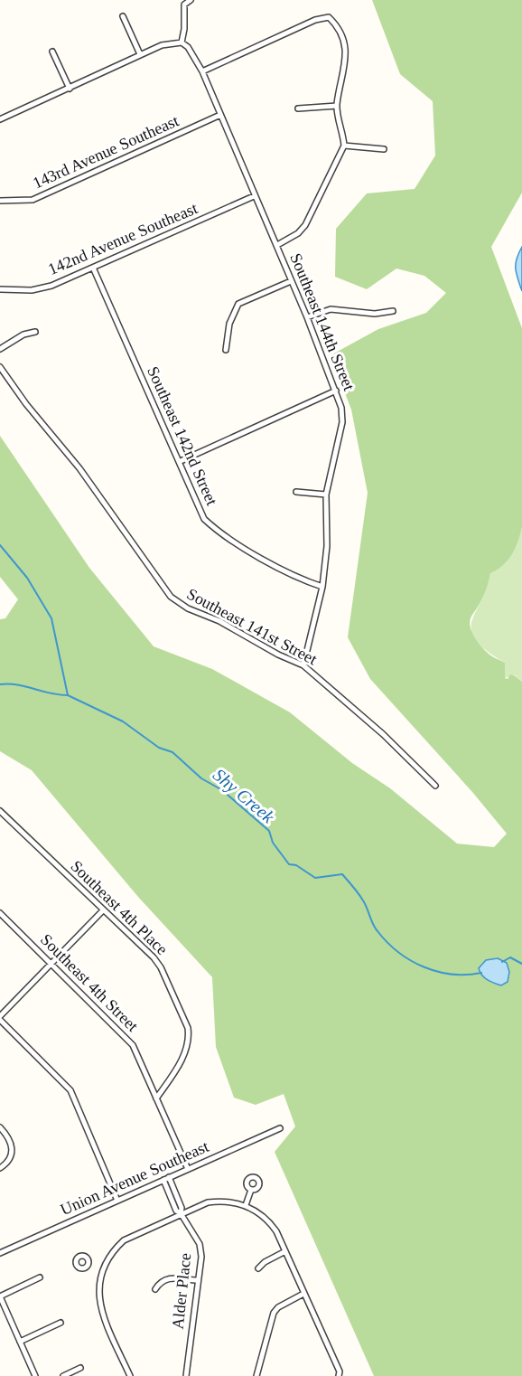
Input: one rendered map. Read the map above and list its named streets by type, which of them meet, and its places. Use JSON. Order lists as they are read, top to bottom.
{
  "streets": {
    "street": [
      "143rd Avenue Southeast",
      "142nd Avenue Southeast",
      "Southeast 144th Street",
      "Southeast 142nd Street",
      "Southeast 141st Street",
      "Southeast 4th Place",
      "Southeast 4th Street",
      "Union Avenue Southeast",
      "Alder Place"
    ]
  },
  "crossings": [
    ["143rd Avenue Southeast", "Southeast 144th Street"],
    ["142nd Avenue Southeast", "Southeast 144th Street"],
    ["142nd Avenue Southeast", "Southeast 142nd Street"],
    ["Southeast 144th Street", "Southeast 142nd Street"],
    ["Southeast 144th Street", "Southeast 141st Street"],
    ["Southeast 4th Place", "Southeast 4th Street"],
    ["Southeast 4th Street", "Union Avenue Southeast"],
    ["Union Avenue Southeast", "Alder Place"]
  ],
  "water": ["Shy Creek"]
}
